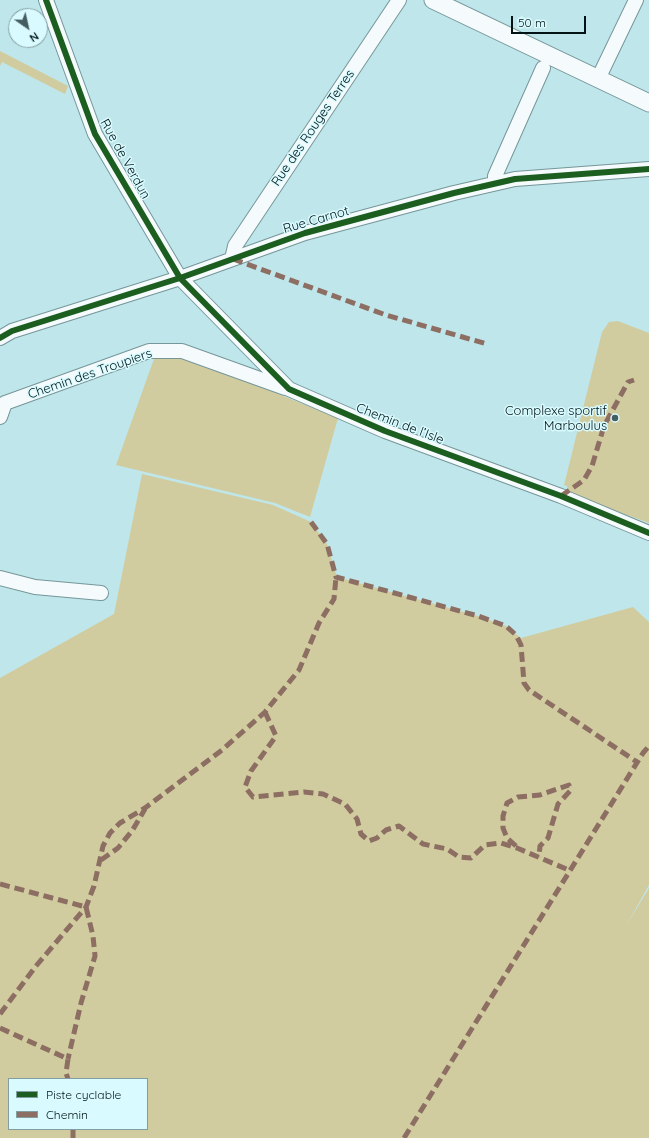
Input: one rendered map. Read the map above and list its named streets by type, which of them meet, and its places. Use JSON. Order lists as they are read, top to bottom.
{
  "streets": {
    "street": [
      "Rue des Rouges Terres",
      "Rue de Verdun",
      "Rue Carnot",
      "Chemin des Troupiers",
      "Chemin de l’Isle"
    ]
  },
  "crossings": [
    ["Rue des Rouges Terres", "Rue Carnot"],
    ["Rue de Verdun", "Rue Carnot"],
    ["Rue de Verdun", "Chemin de l’Isle"],
    ["Rue Carnot", "Chemin de l’Isle"],
    ["Chemin des Troupiers", "Chemin de l’Isle"]
  ],
  "places": ["Complexe sportif Marboulus"],
  "legend": ["Piste cyclable", "Chemin"],
  "scale_bar": "50 m",
  "north": "bottom right"
}
